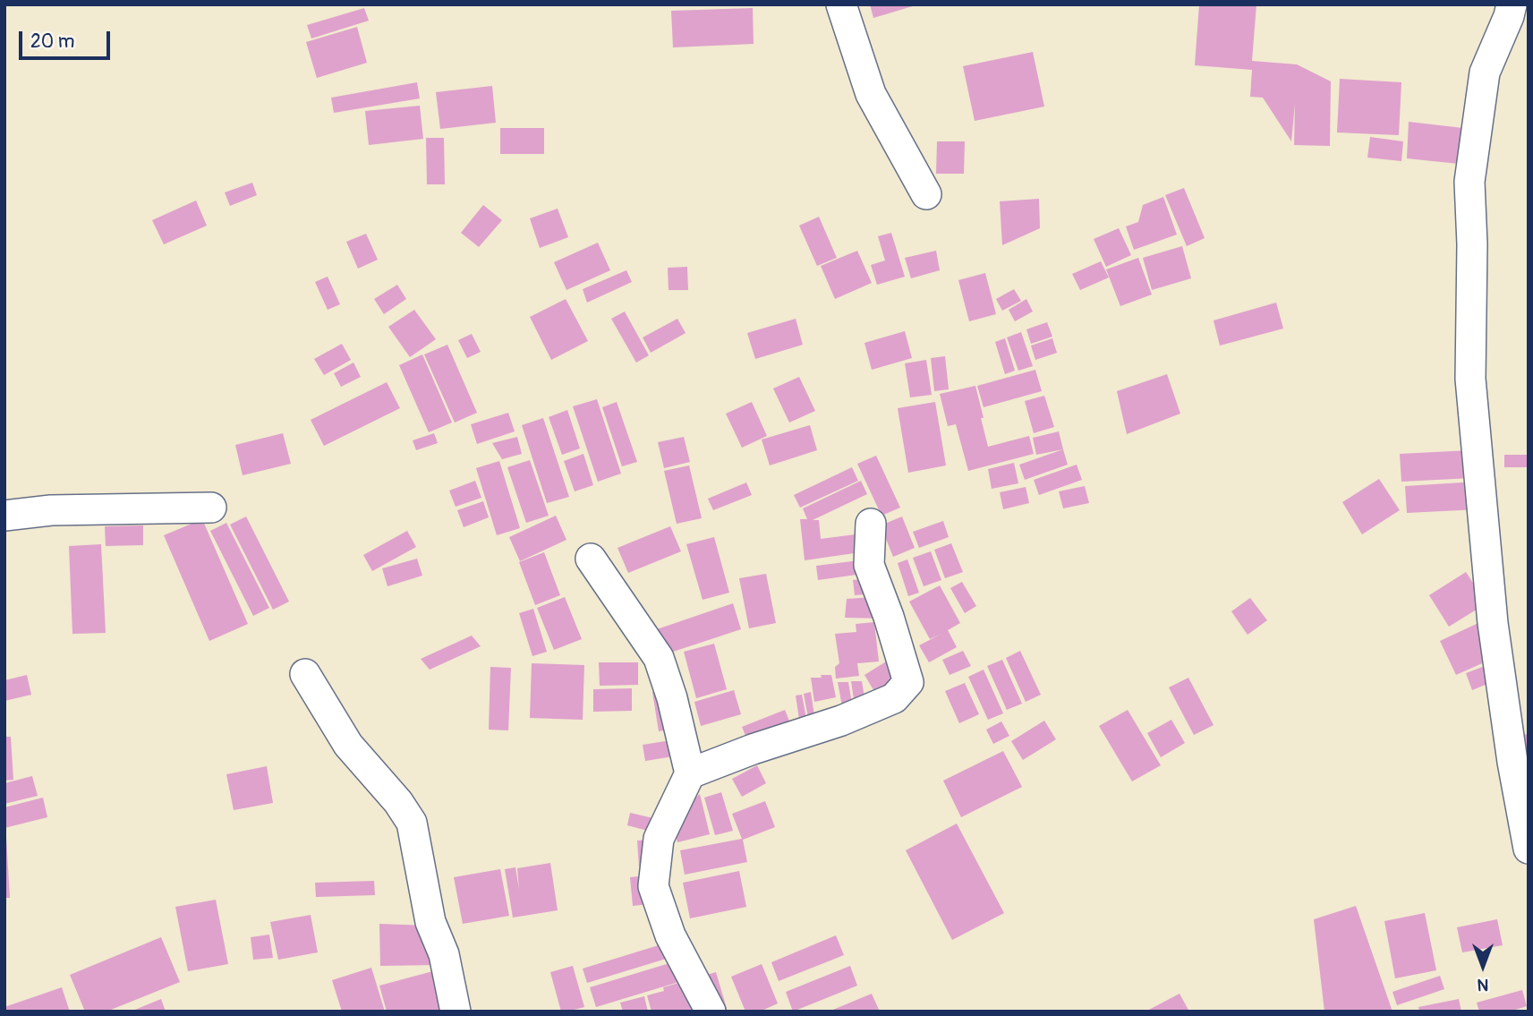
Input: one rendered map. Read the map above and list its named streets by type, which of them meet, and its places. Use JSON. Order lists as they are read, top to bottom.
{
  "scale_bar": "20 m",
  "north": "bottom"
}
